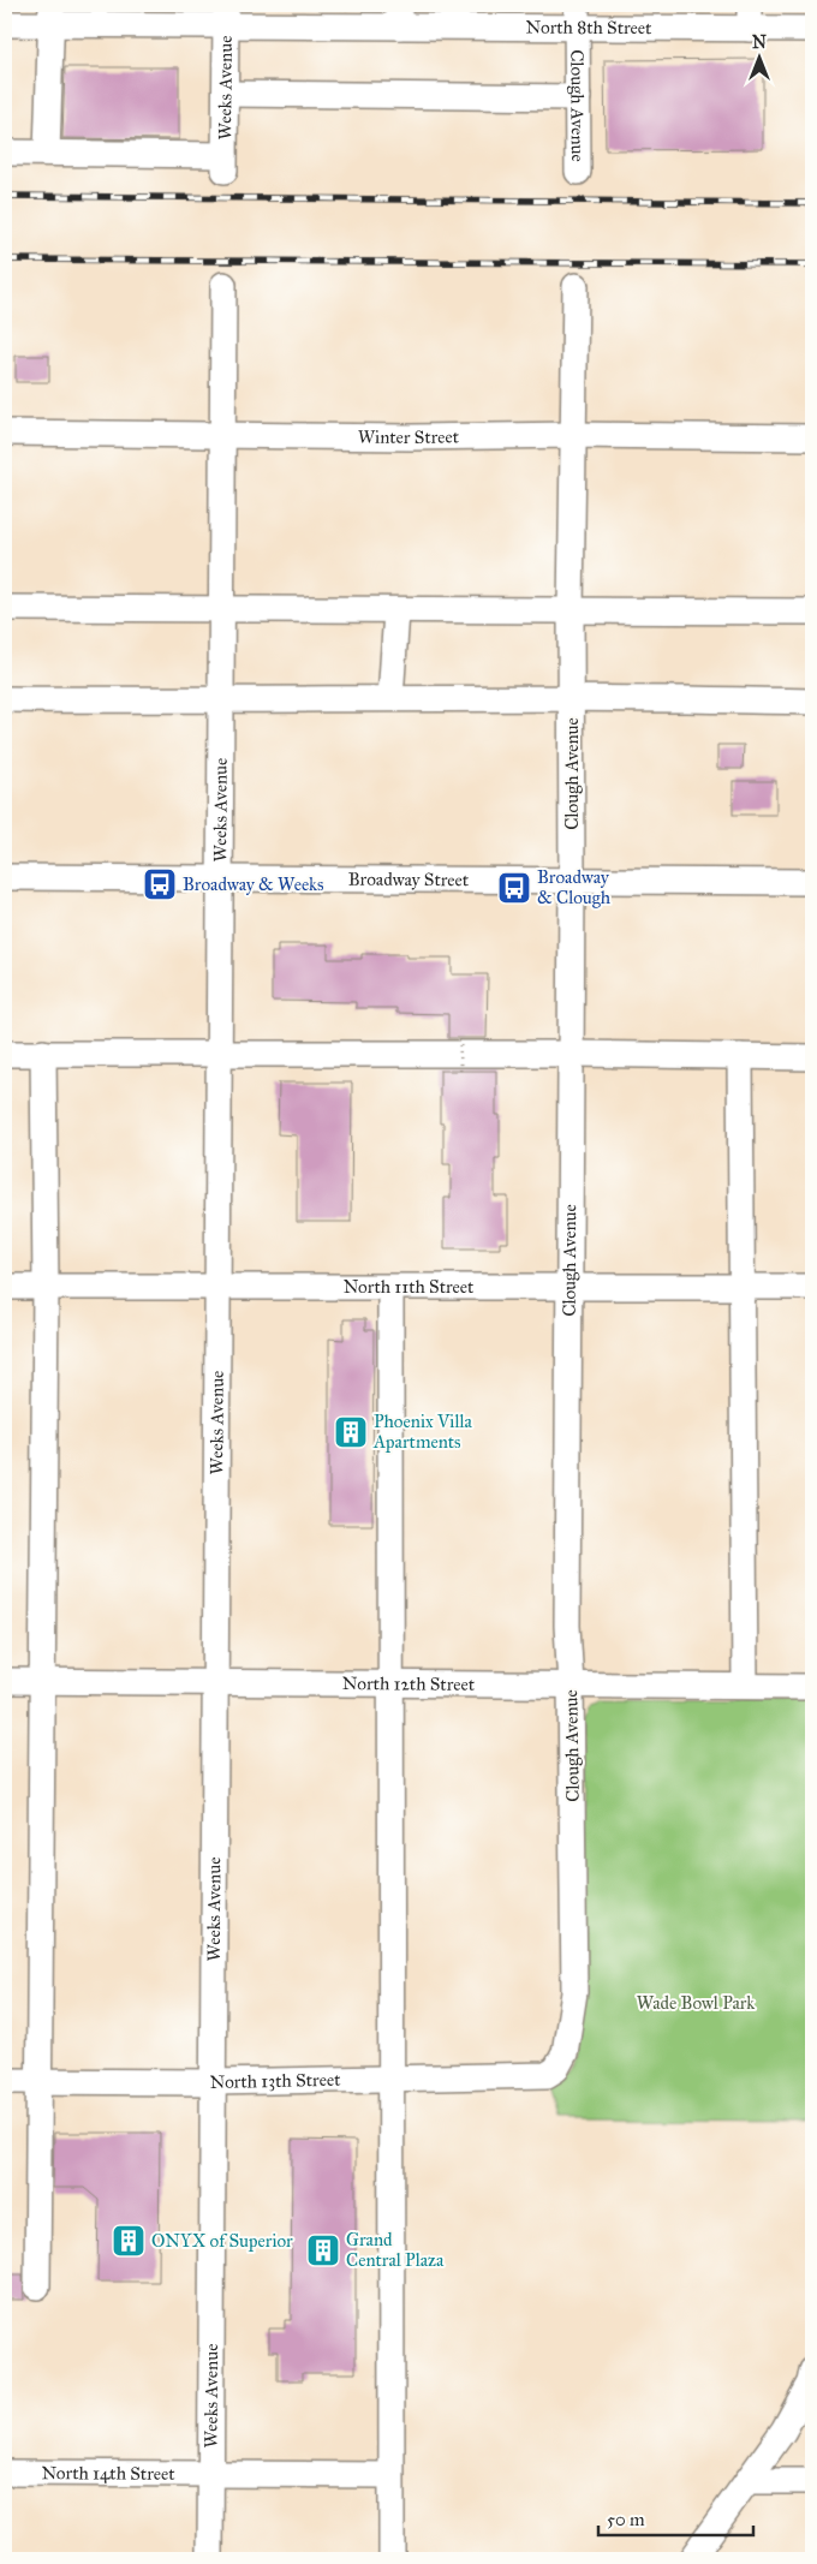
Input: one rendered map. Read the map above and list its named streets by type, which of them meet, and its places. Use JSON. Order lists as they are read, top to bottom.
{
  "streets": {
    "street": [
      "North 8th Street",
      "Weeks Avenue",
      "Clough Avenue",
      "Winter Street",
      "Broadway Street",
      "North 11th Street",
      "North 12th Street",
      "North 13th Street",
      "North 14th Street"
    ]
  },
  "crossings": [
    ["North 8th Street", "Weeks Avenue"],
    ["North 8th Street", "Clough Avenue"],
    ["Weeks Avenue", "Winter Street"],
    ["Weeks Avenue", "Broadway Street"],
    ["Weeks Avenue", "North 11th Street"],
    ["Weeks Avenue", "North 12th Street"],
    ["Weeks Avenue", "North 13th Street"],
    ["Weeks Avenue", "North 14th Street"],
    ["Clough Avenue", "Winter Street"],
    ["Clough Avenue", "Broadway Street"],
    ["Clough Avenue", "North 11th Street"],
    ["Clough Avenue", "North 12th Street"],
    ["Clough Avenue", "North 13th Street"]
  ],
  "parks": ["Wade Bowl Park"],
  "places": {
    "bus stop": ["Broadway & Weeks", "Broadway & Clough"],
    "building": ["Phoenix Villa Apartments", "ONYX of Superior", "Grand Central Plaza"]
  },
  "scale_bar": "50 m",
  "north": "top"
}
